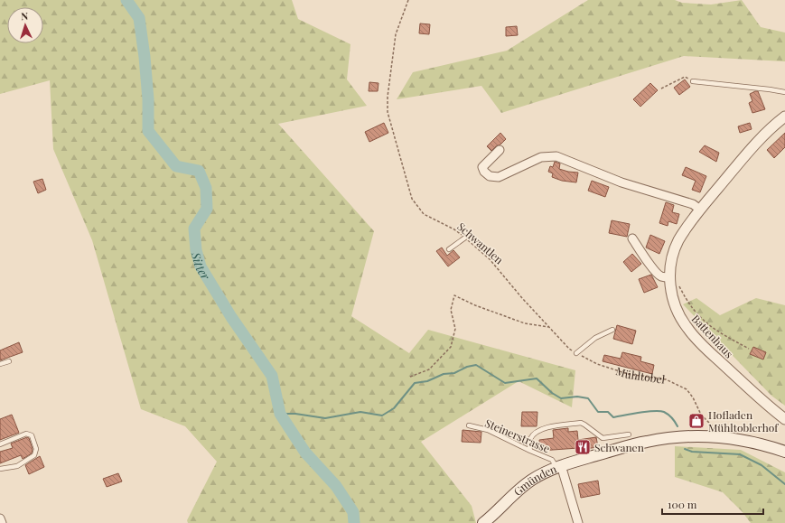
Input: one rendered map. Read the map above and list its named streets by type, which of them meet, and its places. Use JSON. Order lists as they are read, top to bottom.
{
  "streets": {
    "main road": ["Gmünden"],
    "street": ["Battenhaus"],
    "lane": ["Steinerstrasse"],
    "path": ["Schwantlen", "Mühltobel"]
  },
  "crossings": [
    ["Schwantlen", "Mühltobel"],
    ["Steinerstrasse", "Gmünden"]
  ],
  "water": ["Sitter"],
  "places": {
    "shop": ["Hofladen Mühltoblerhof"],
    "restaurant": ["Schwanen"]
  },
  "scale_bar": "100 m",
  "north": "top"
}
